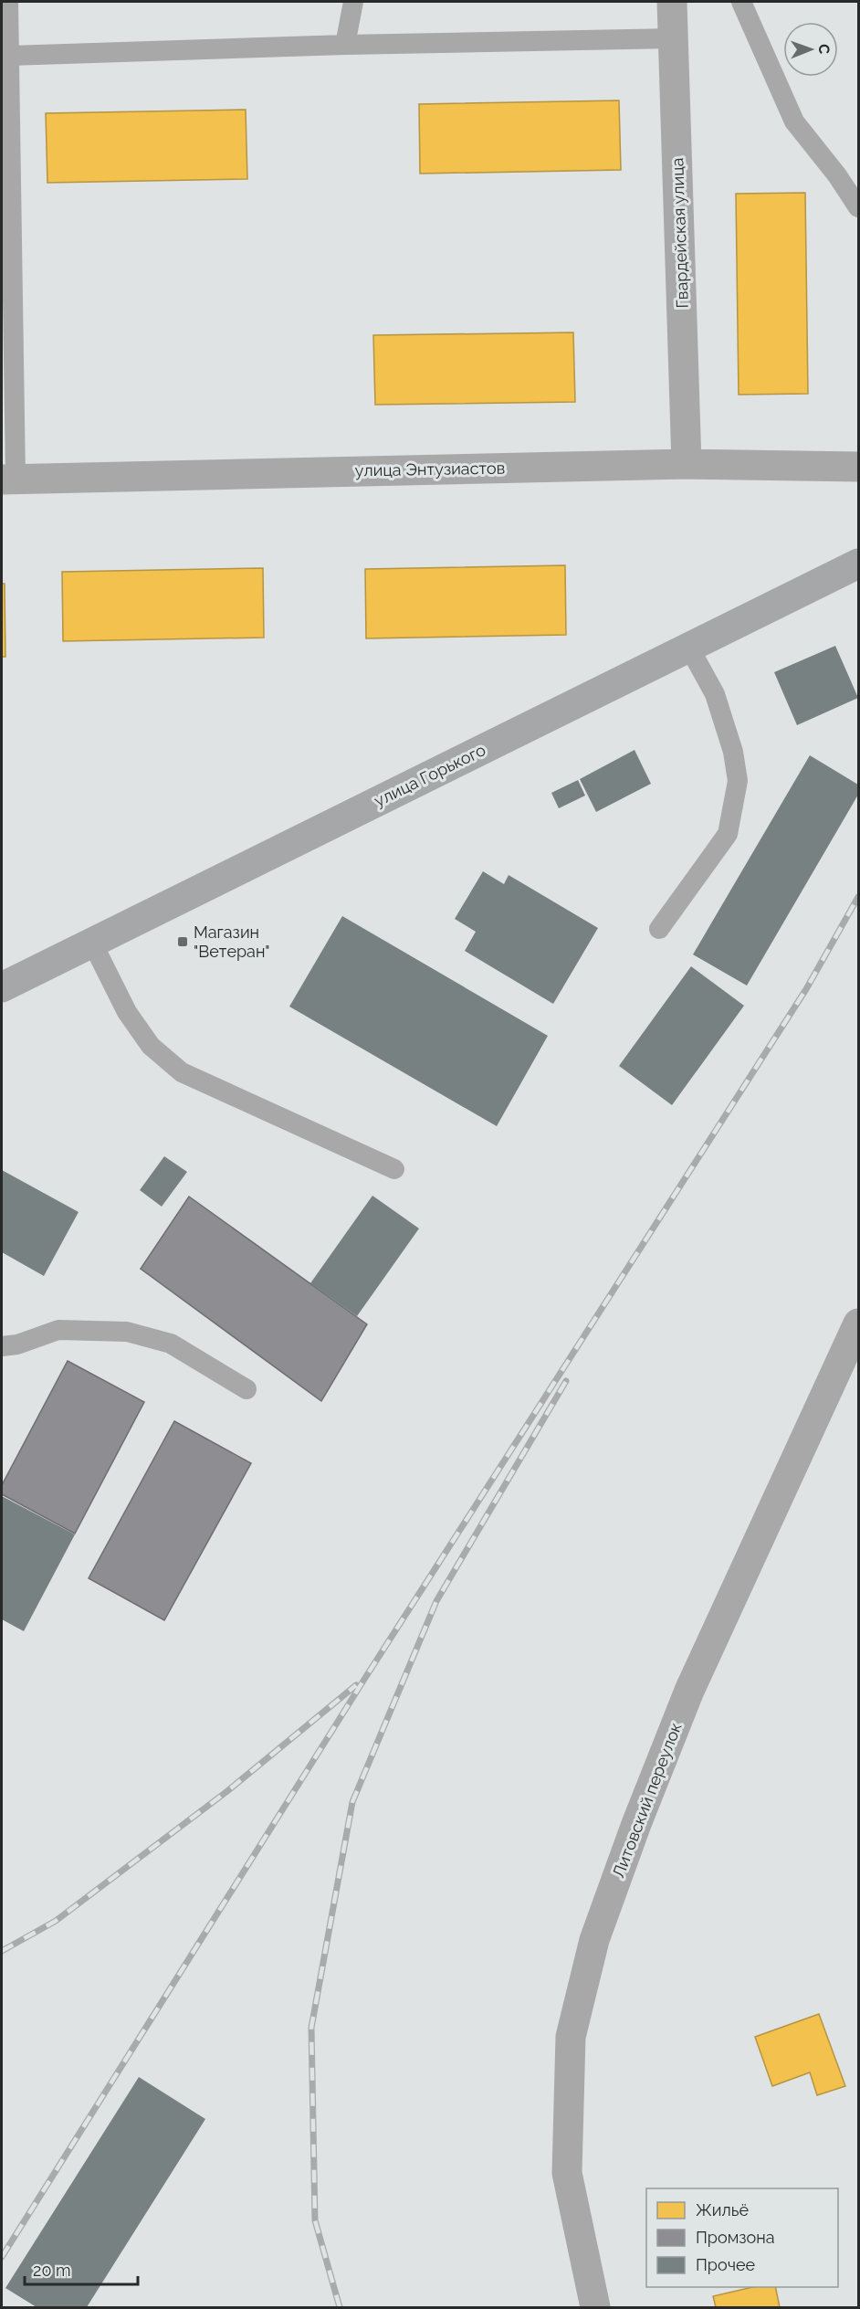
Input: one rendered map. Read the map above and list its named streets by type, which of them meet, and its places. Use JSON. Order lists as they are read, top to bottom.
{
  "streets": {
    "main road": ["улица Горького"],
    "street": ["Гвардейская улица", "улица Энтузиастов", "Литовский переулок"]
  },
  "crossings": [
    ["Гвардейская улица", "улица Энтузиастов"]
  ],
  "places": {
    "transit": ["Магазин \"Ветеран\""]
  },
  "legend": ["Жильё", "Промзона", "Прочее"],
  "scale_bar": "20 m",
  "north": "right"
}
